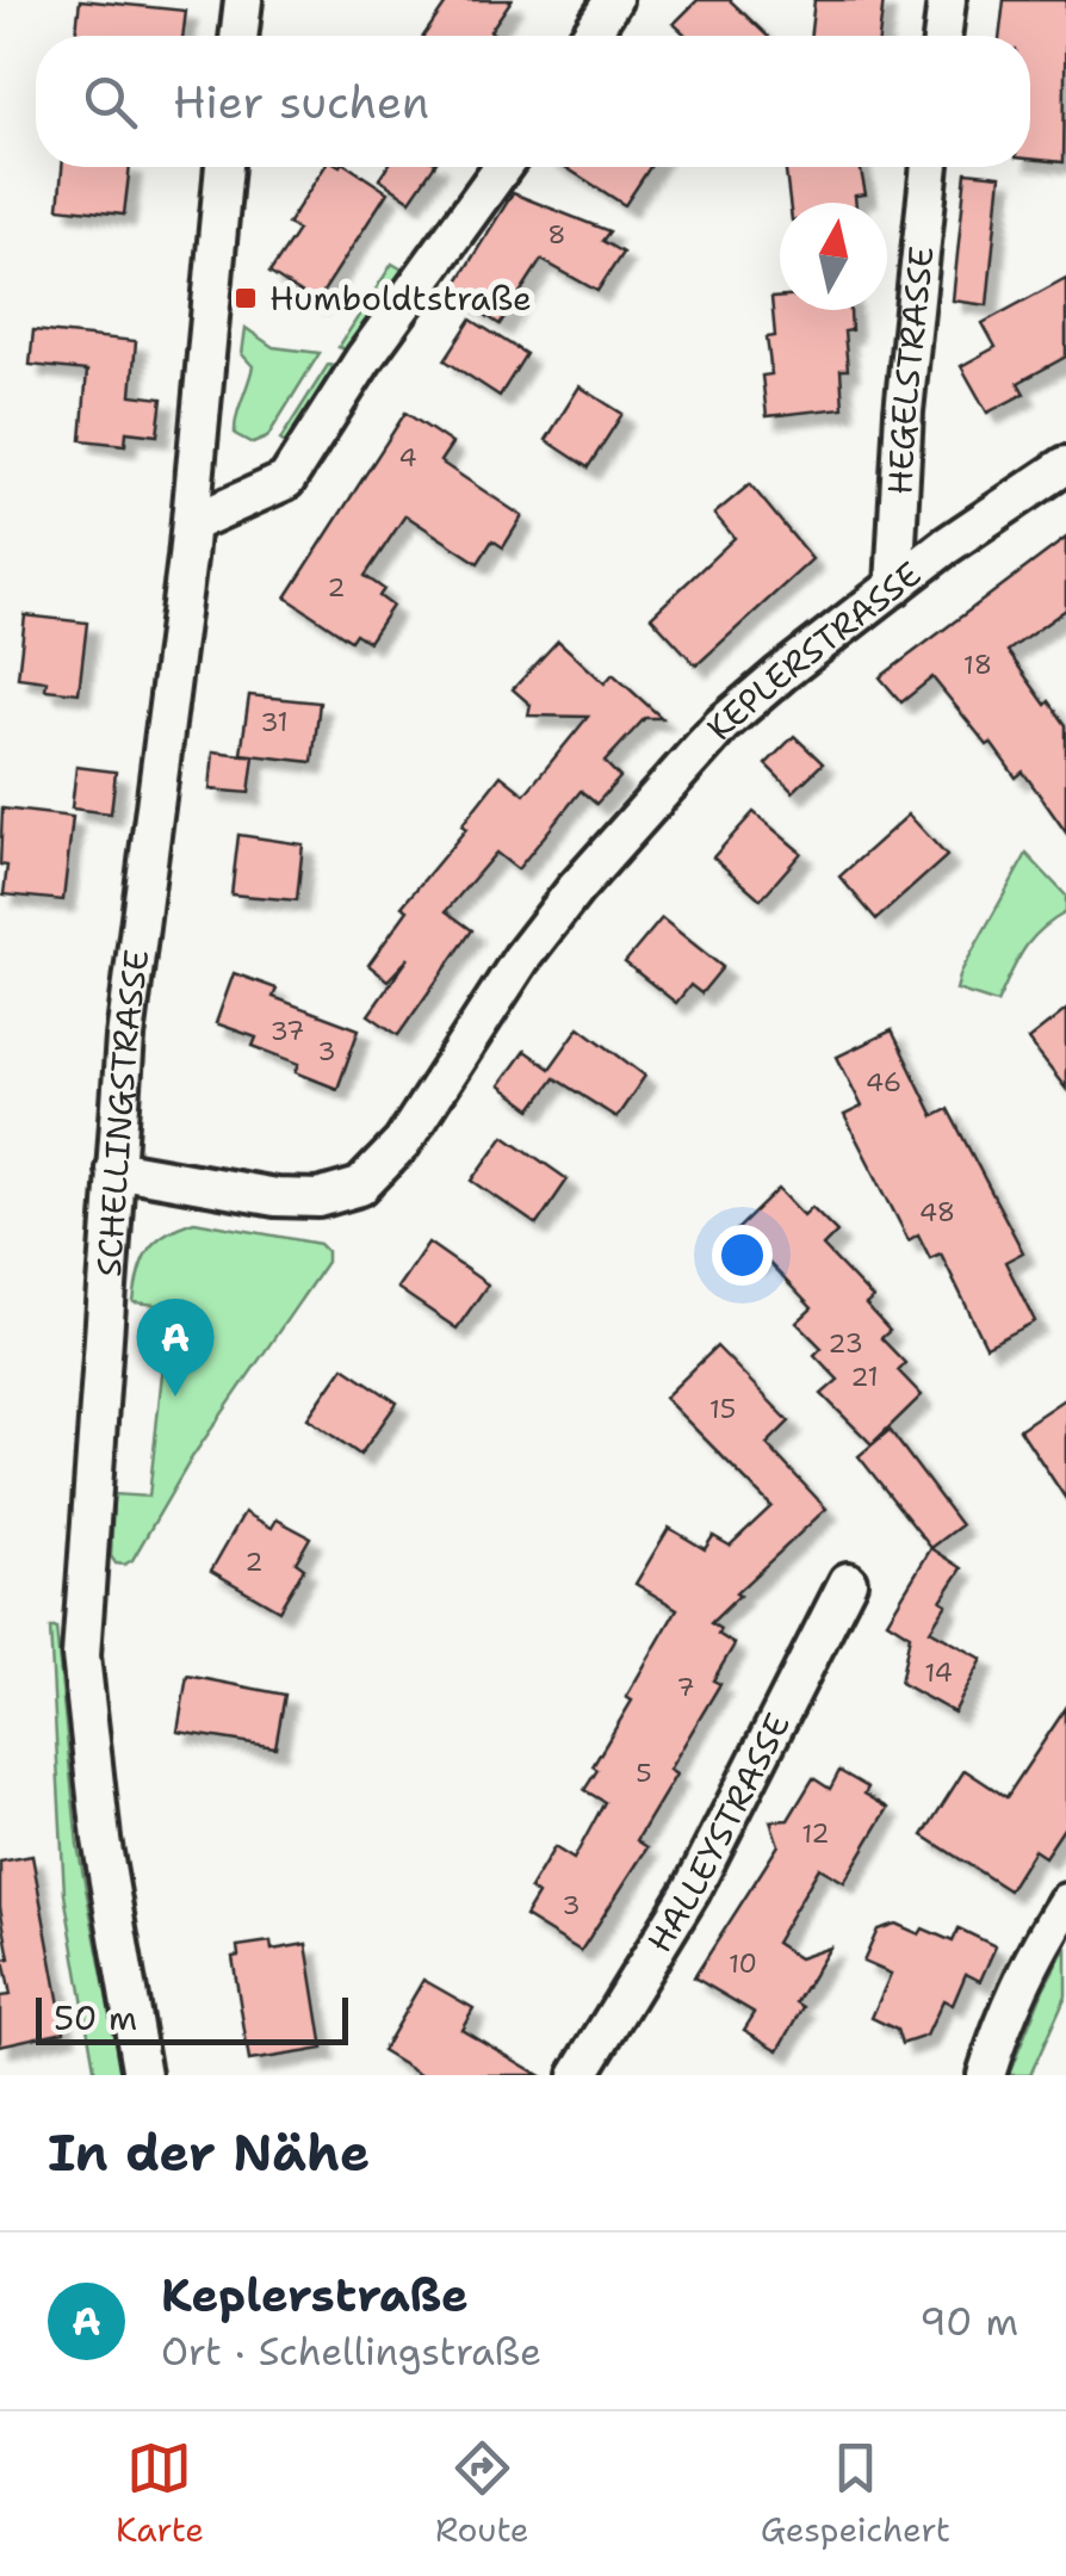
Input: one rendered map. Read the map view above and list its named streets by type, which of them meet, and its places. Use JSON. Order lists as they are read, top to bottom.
{
  "streets": {
    "street": [
      "HEGELSTRASSE",
      "KEPLERSTRASSE",
      "SCHELLINGSTRASSE",
      "HALLEYSTRASSE"
    ]
  },
  "crossings": [
    ["HEGELSTRASSE", "KEPLERSTRASSE"],
    ["KEPLERSTRASSE", "SCHELLINGSTRASSE"]
  ],
  "places": {
    "transit": ["Humboldtstraße"]
  },
  "house_numbers": [
    "8",
    "4",
    "2",
    "18",
    "31",
    "37",
    "3",
    "46",
    "48",
    "23",
    "21",
    "15",
    "2",
    "14",
    "7",
    "5",
    "12",
    "3",
    "10"
  ],
  "scale_bar": "50 m",
  "north": "top",
  "page": {
    "search": "Hier suchen",
    "pins": "A",
    "scale": "50 m",
    "heading": "In der Nähe",
    "list": [
      {
        "mark": "A",
        "name": "Keplerstraße",
        "note": "Ort · Schellingstraße",
        "value": "90 m"
      }
    ],
    "nav": ["Karte", "Route", "Gespeichert"]
  }
}
